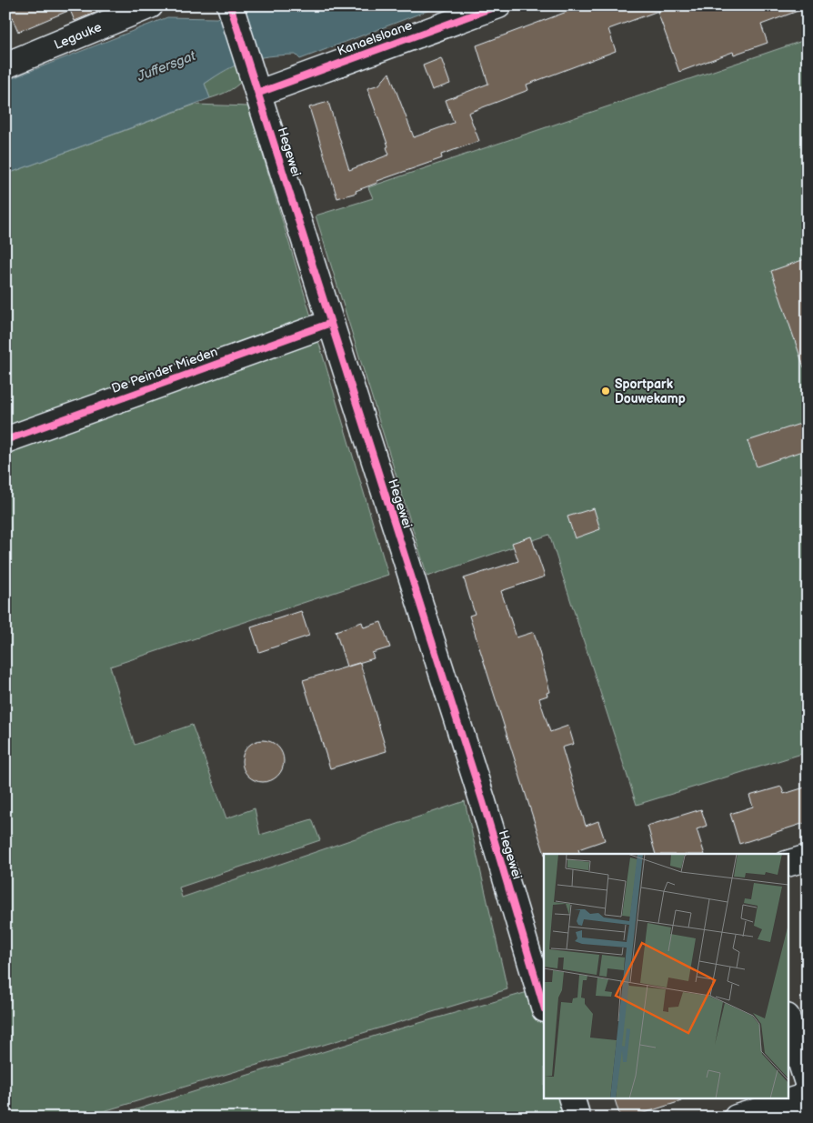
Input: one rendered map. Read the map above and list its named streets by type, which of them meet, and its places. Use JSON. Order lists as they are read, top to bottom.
{
  "streets": {
    "street": [
      "Legauke",
      "Kanaelsloane",
      "Hegewei",
      "De Peinder Mieden"
    ]
  },
  "crossings": [
    ["Kanaelsloane", "Hegewei"],
    ["Hegewei", "De Peinder Mieden"]
  ],
  "water": ["Juffersgat"],
  "places": ["Sportpark Douwekamp"]
}
